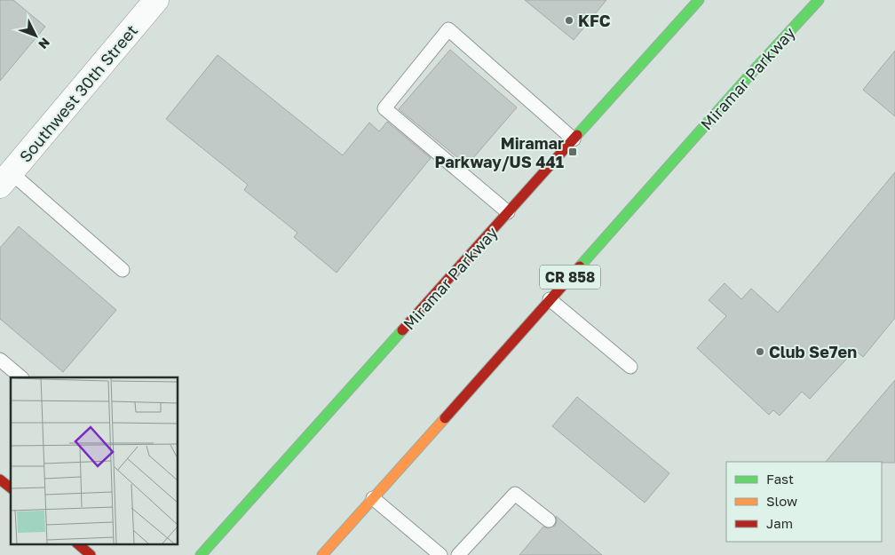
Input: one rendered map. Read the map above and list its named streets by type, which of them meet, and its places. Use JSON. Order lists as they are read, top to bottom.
{
  "streets": {
    "main road": ["Miramar Parkway", "CR 858"],
    "street": ["Southwest 30th Street"]
  },
  "places": {
    "other": ["KFC", "Club Se7en"],
    "transit": ["Miramar Parkway/US 441"]
  },
  "legend": ["Fast", "Slow", "Jam"],
  "north": "bottom right"
}
